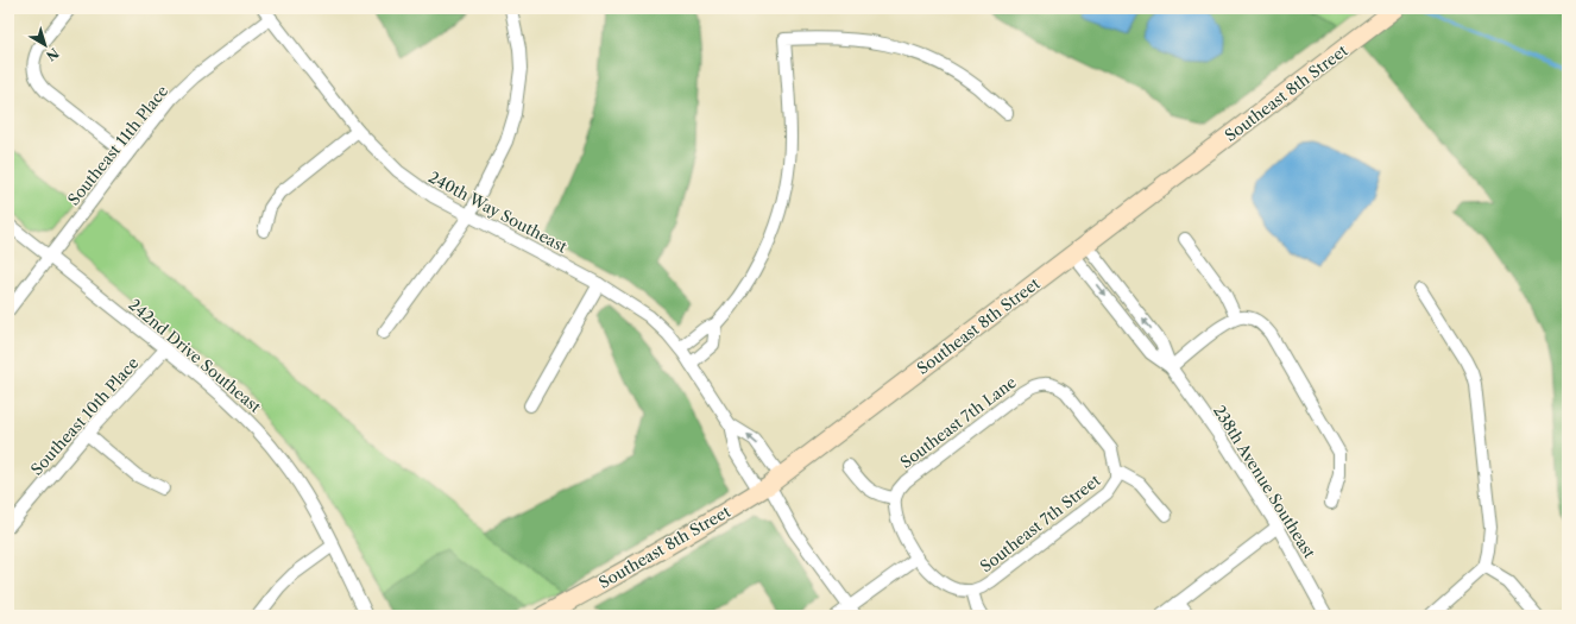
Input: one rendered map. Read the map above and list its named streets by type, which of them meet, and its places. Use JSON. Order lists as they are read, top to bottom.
{
  "streets": {
    "street": [
      "Southeast 8th Street",
      "Southeast 11th Place",
      "240th Way Southeast",
      "242nd Drive Southeast",
      "Southeast 10th Place",
      "Southeast 7th Lane",
      "238th Avenue Southeast",
      "Southeast 7th Street"
    ]
  },
  "crossings": [
    ["Southeast 8th Street", "240th Way Southeast"],
    ["Southeast 8th Street", "238th Avenue Southeast"],
    ["Southeast 11th Place", "240th Way Southeast"],
    ["Southeast 11th Place", "242nd Drive Southeast"],
    ["242nd Drive Southeast", "Southeast 10th Place"],
    ["Southeast 7th Lane", "Southeast 7th Street"]
  ],
  "north": "bottom right"
}
